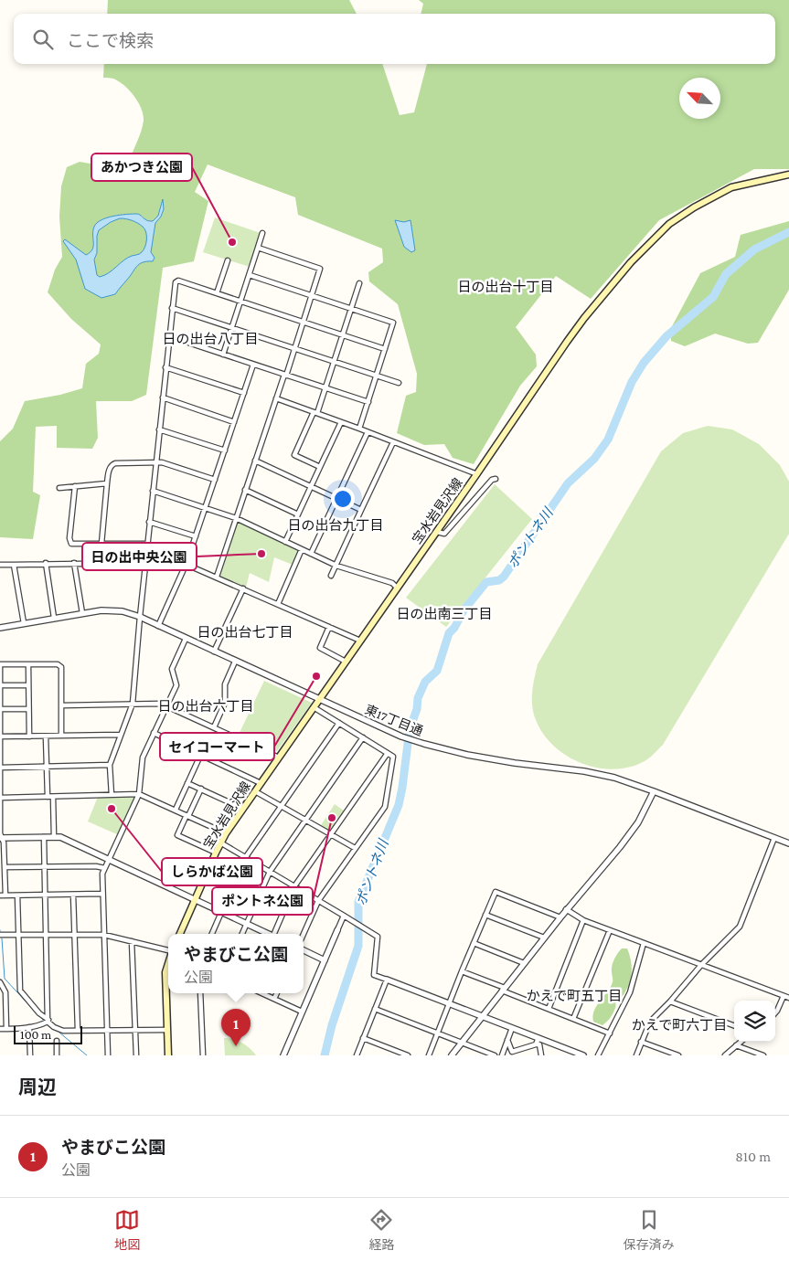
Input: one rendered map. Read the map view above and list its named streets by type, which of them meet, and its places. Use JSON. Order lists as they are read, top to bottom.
{
  "streets": {
    "main road": ["宝水岩見沢線"],
    "street": ["東17丁目通"]
  },
  "crossings": [
    ["宝水岩見沢線", "東17丁目通"]
  ],
  "districts": [
    "日の出台十丁目",
    "日の出台八丁目",
    "日の出台九丁目",
    "日の出南三丁目",
    "日の出台七丁目",
    "日の出台六丁目",
    "かえで町五丁目",
    "かえで町六丁目"
  ],
  "water": ["ポントネ川"],
  "places": [
    "あかつき公園",
    "日の出中央公園",
    "セイコーマート",
    "しらかば公園",
    "ポントネ公園"
  ],
  "scale_bar": "100 m",
  "north": "top left",
  "page": {
    "search": "ここで検索",
    "popup": ["やまびこ公園", "公園"],
    "pins": "1",
    "scale": "100 m",
    "heading": "周辺",
    "list": [
      {
        "mark": "1",
        "name": "やまびこ公園",
        "note": "公園",
        "value": "810 m"
      }
    ],
    "nav": ["地図", "経路", "保存済み"]
  }
}
